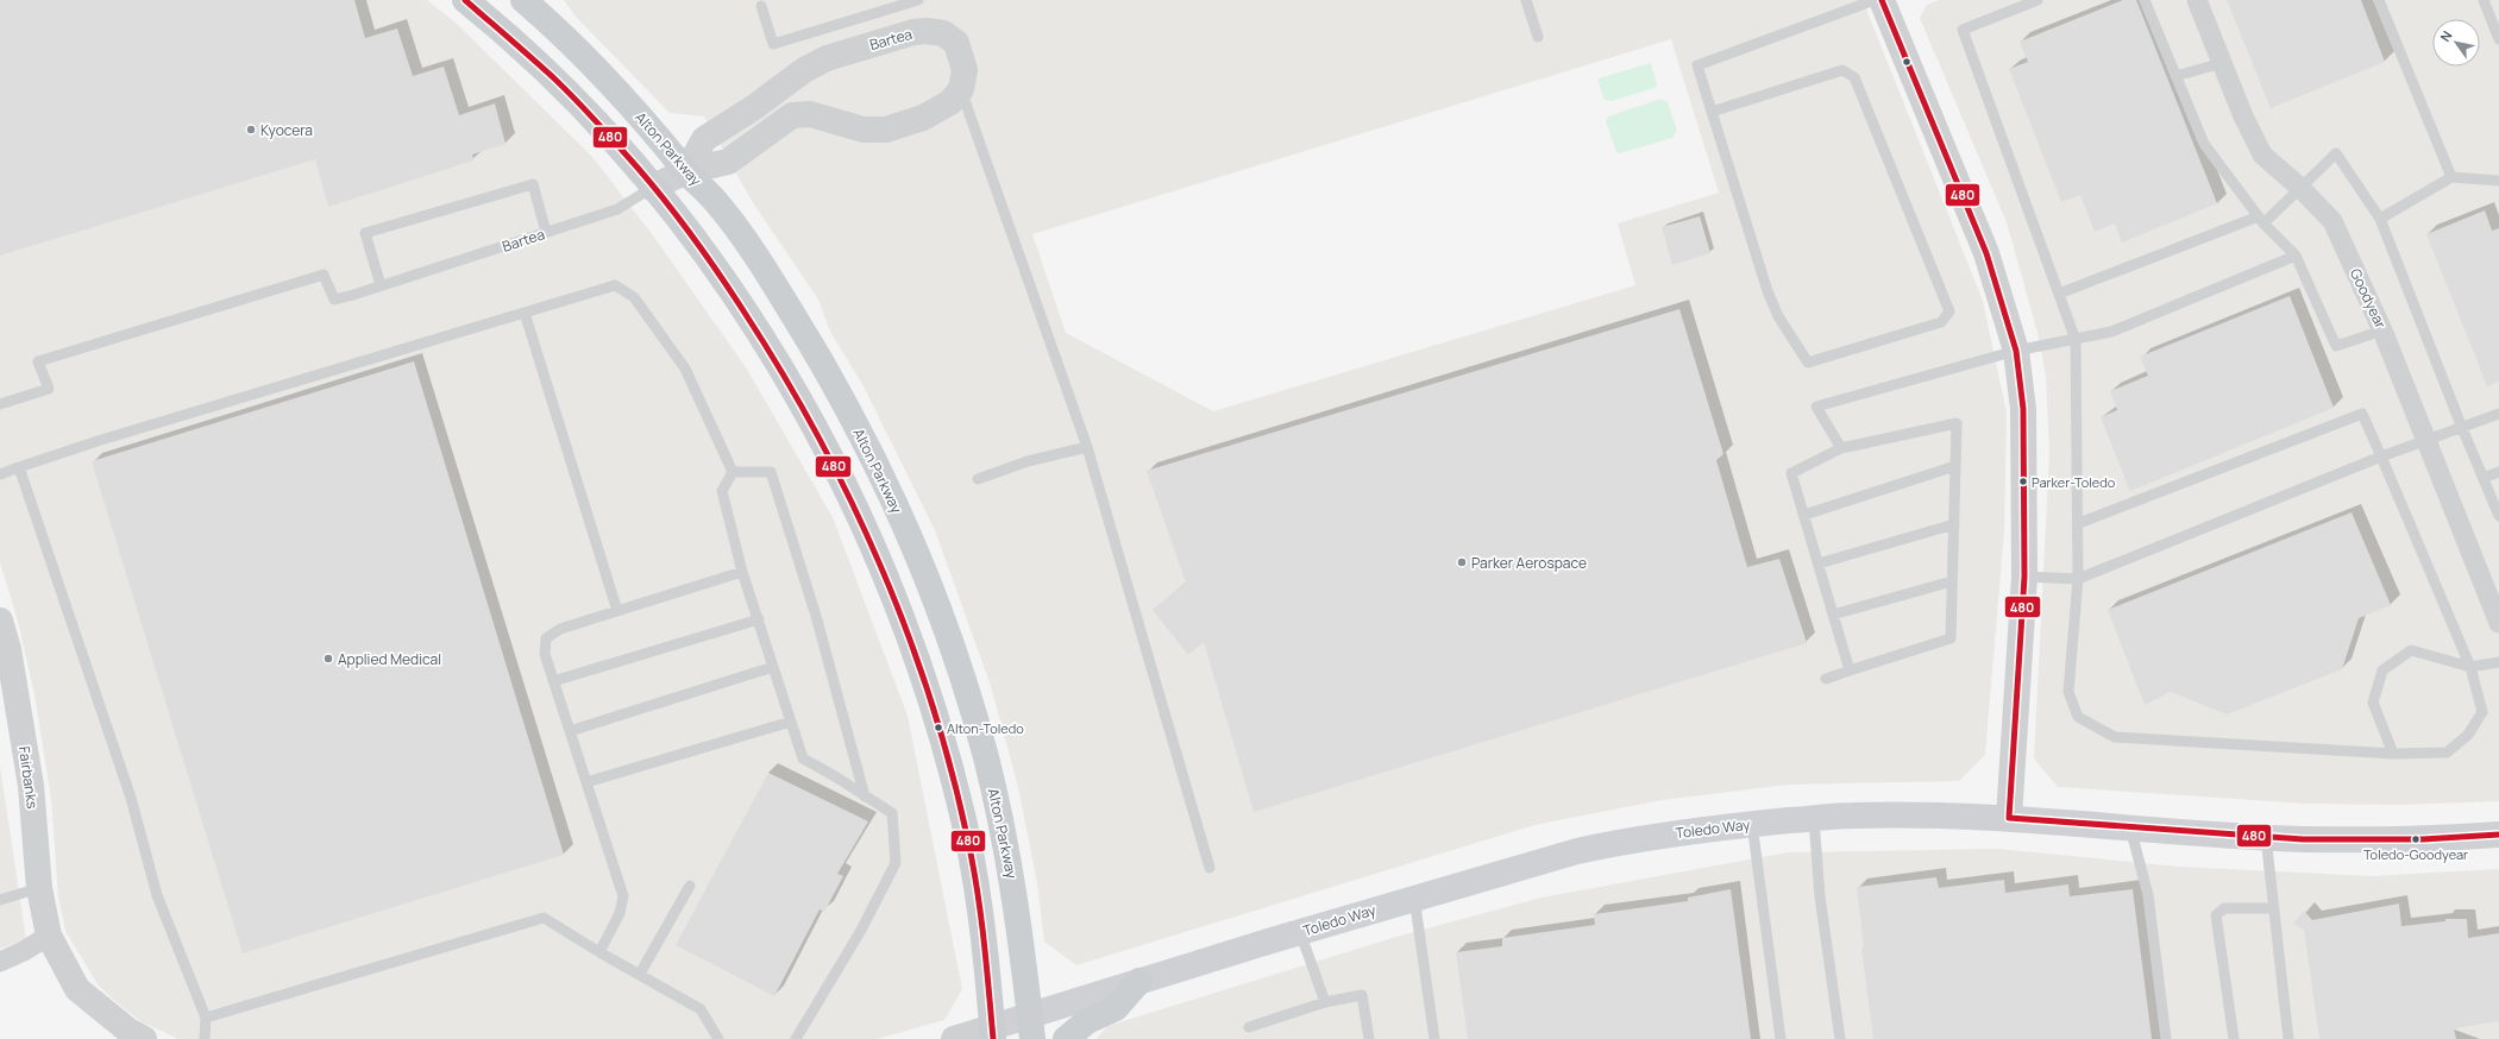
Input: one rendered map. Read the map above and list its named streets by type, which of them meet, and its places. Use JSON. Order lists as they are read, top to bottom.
{
  "streets": {
    "main road": ["Alton Parkway", "Toledo Way"],
    "street": ["Bartea", "Goodyear", "Fairbanks"]
  },
  "crossings": [
    ["Bartea", "Alton Parkway"],
    ["Alton Parkway", "Toledo Way"]
  ],
  "places": [
    "Kyocera",
    "Parker-Toledo",
    "Parker Aerospace",
    "Applied Medical",
    "Alton-Toledo",
    "Toledo-Goodyear"
  ],
  "lines": ["transit line 480"],
  "north": "top left"
}
